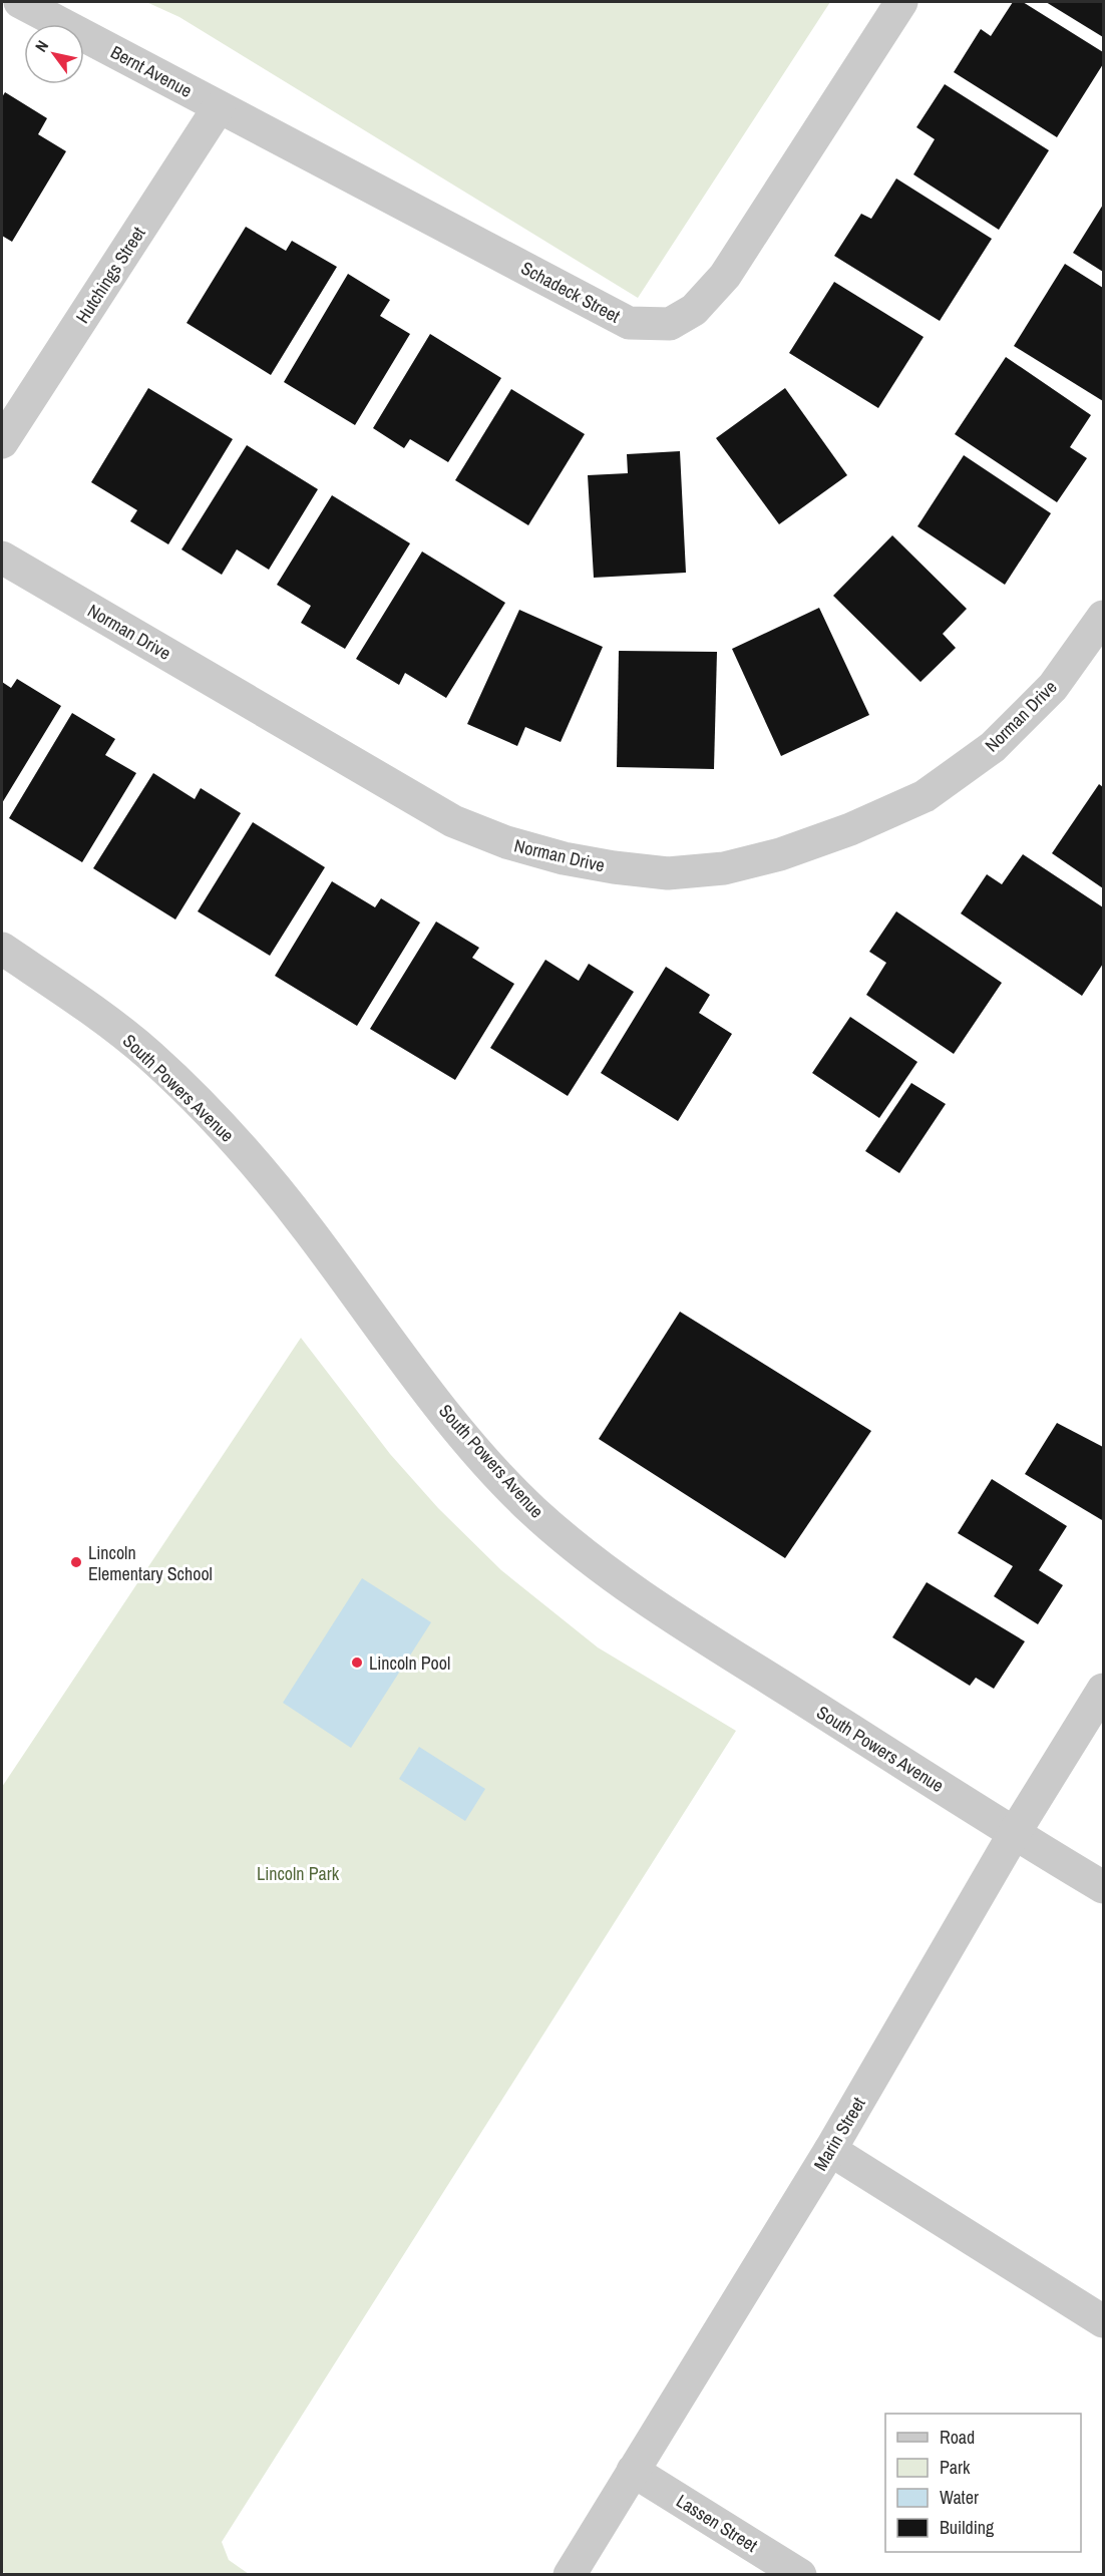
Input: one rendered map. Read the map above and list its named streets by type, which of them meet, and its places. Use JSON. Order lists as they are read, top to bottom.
{
  "streets": {
    "street": [
      "Bernt Avenue",
      "Hutchings Street",
      "Schadeck Street",
      "Norman Drive",
      "South Powers Avenue",
      "Marin Street",
      "Lassen Street"
    ]
  },
  "crossings": [
    ["Bernt Avenue", "Hutchings Street"],
    ["Bernt Avenue", "Schadeck Street"],
    ["Hutchings Street", "Schadeck Street"],
    ["South Powers Avenue", "Marin Street"],
    ["Marin Street", "Lassen Street"]
  ],
  "parks": ["Lincoln Park"],
  "places": ["Lincoln Elementary School", "Lincoln Pool"],
  "legend": [
    "Road",
    "Park",
    "Water",
    "Building"
  ],
  "north": "top left"
}
